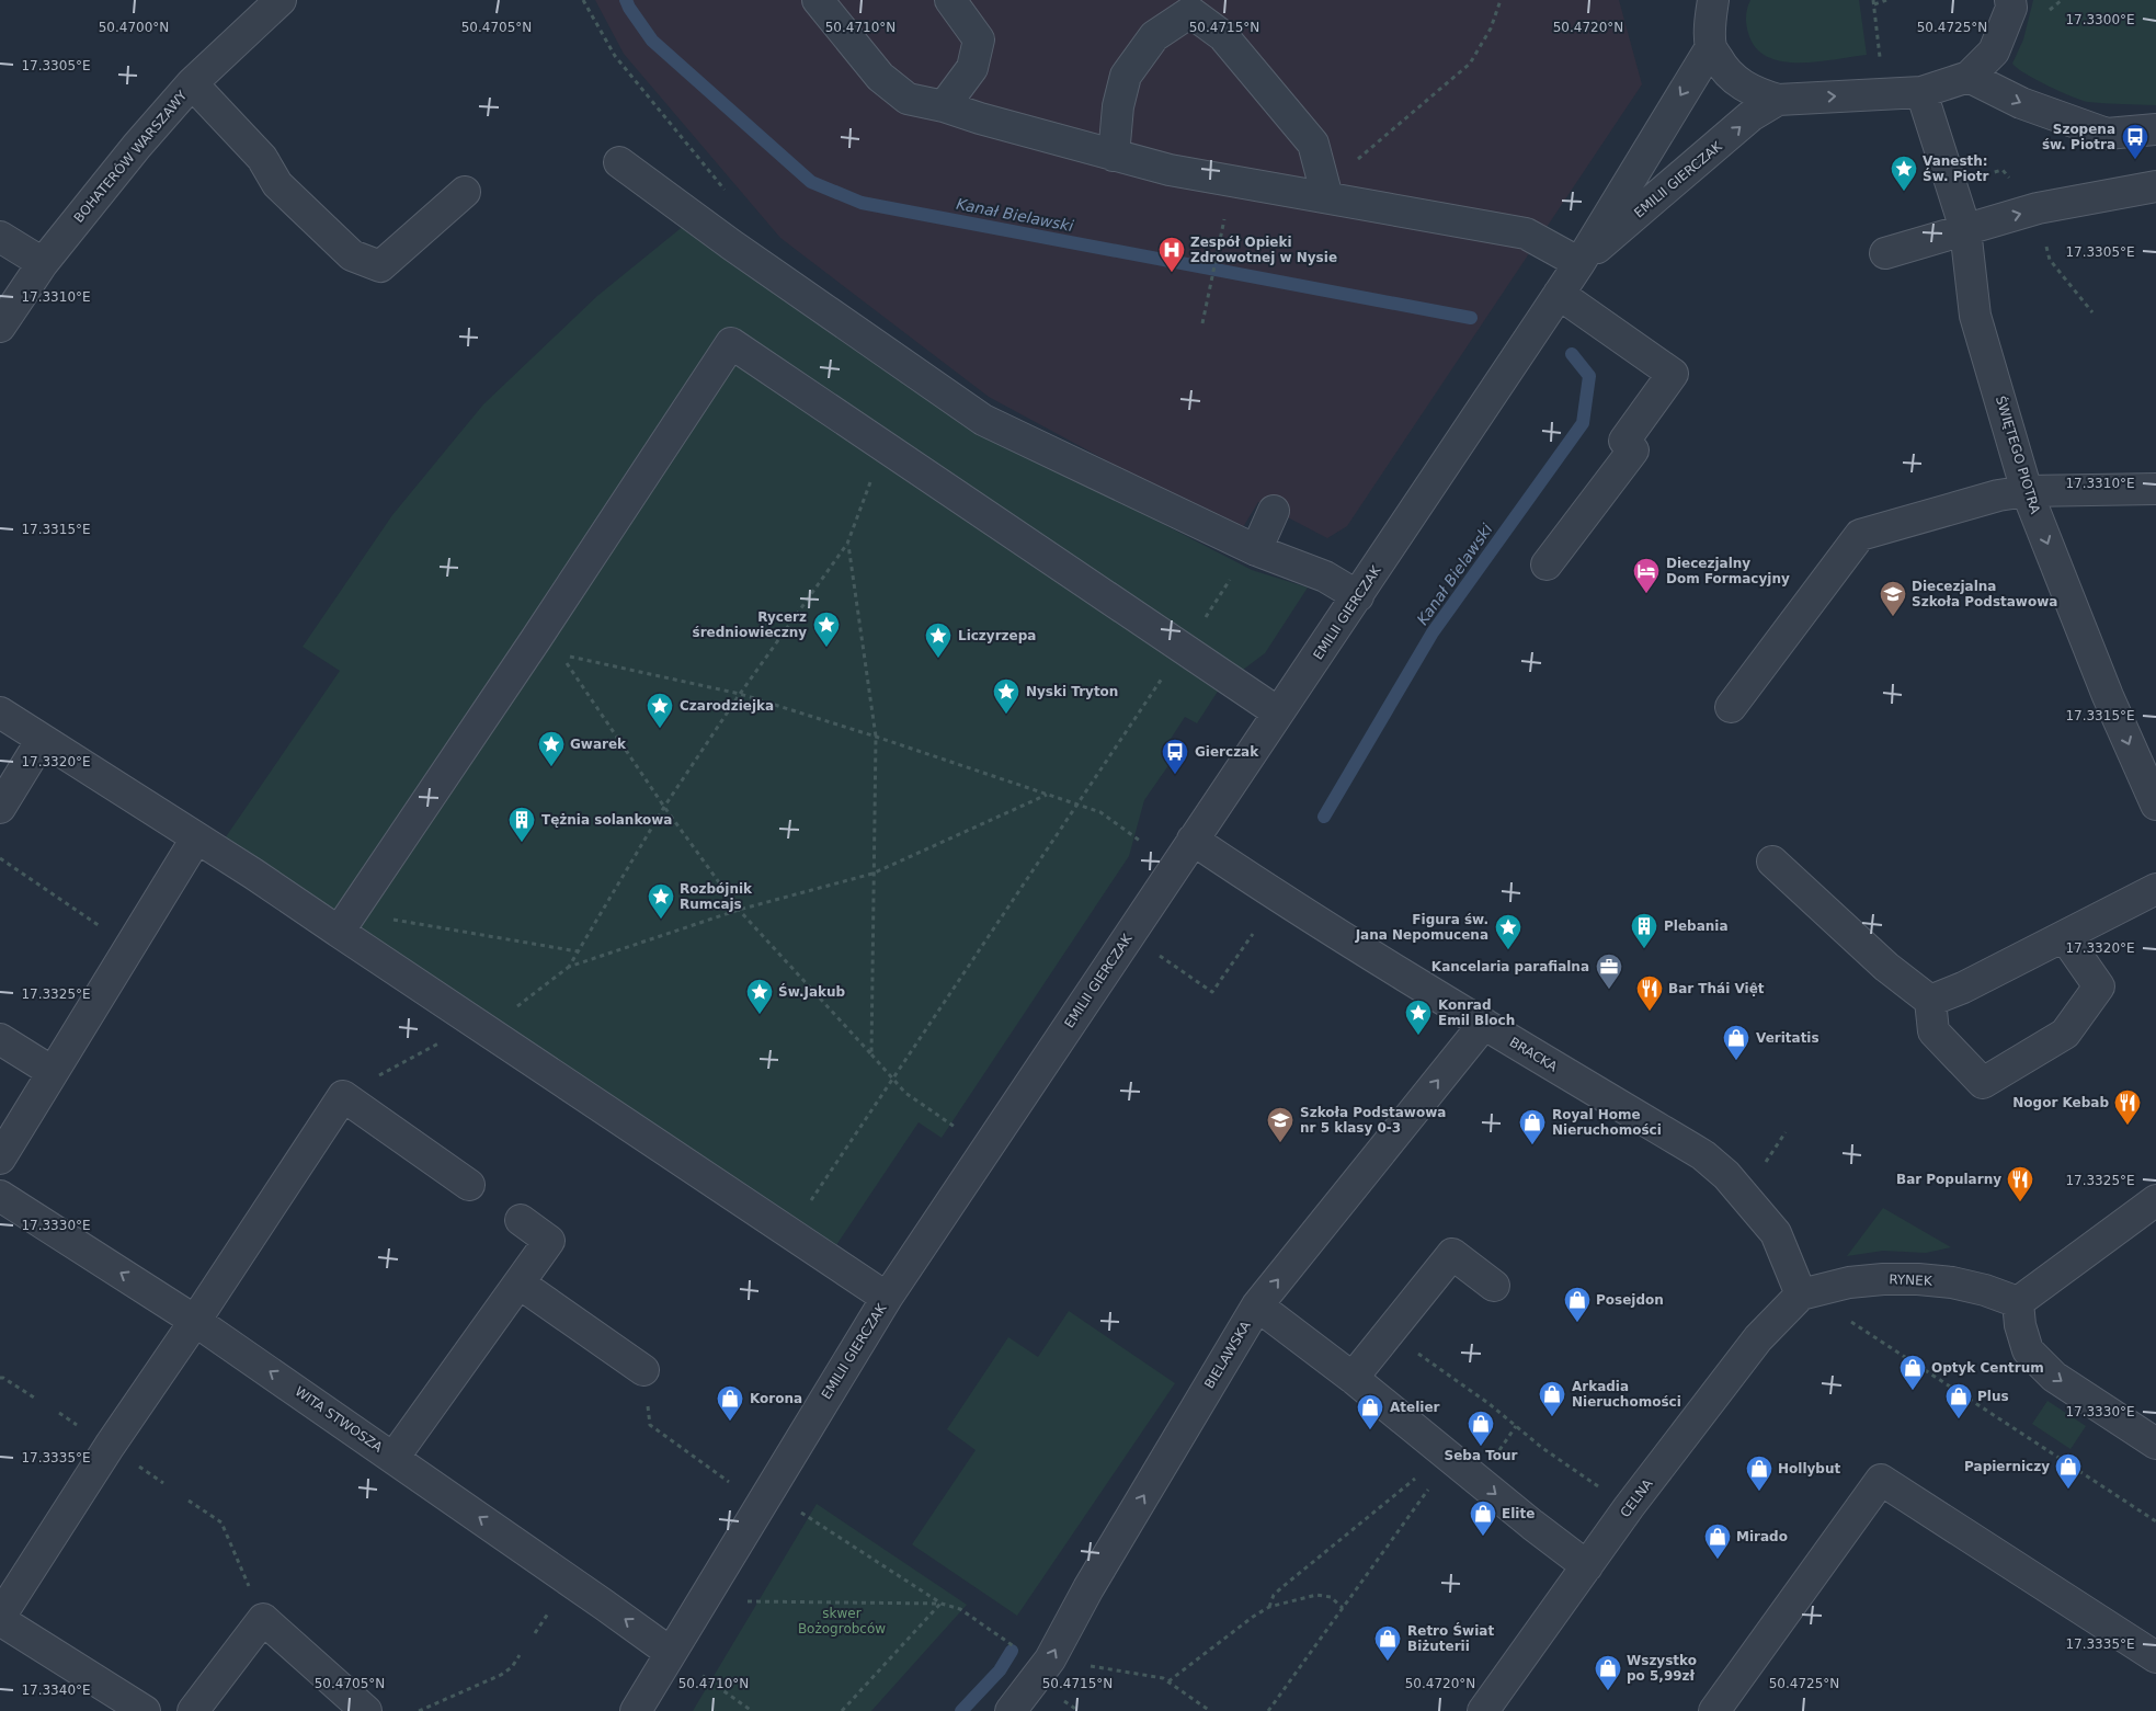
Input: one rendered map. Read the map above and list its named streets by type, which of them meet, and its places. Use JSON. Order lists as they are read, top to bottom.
{
  "streets": {
    "street": [
      "BOHATERÓW WARSZAWY",
      "EMILII GIERCZAK",
      "ŚWIĘTEGO PIOTRA",
      "BRACKA",
      "RYNEK",
      "BIELAWSKA",
      "WITA STWOSZA",
      "CELNA"
    ]
  },
  "crossings": [
    ["EMILII GIERCZAK", "BRACKA"],
    ["EMILII GIERCZAK", "WITA STWOSZA"],
    ["BRACKA", "RYNEK"],
    ["BRACKA", "BIELAWSKA"],
    ["BRACKA", "CELNA"],
    ["RYNEK", "CELNA"]
  ],
  "one_way": ["ŚWIĘTEGO PIOTRA", "BIELAWSKA"],
  "water": ["Kanał Bielawski"],
  "parks": ["skwer Bożogrobców"],
  "places": {
    "bus stop": ["Szopena św. Piotra", "Gierczak"],
    "place": [
      "Vanesth: Św. Piotr",
      "Rycerz średniowieczny",
      "Liczyrzepa",
      "Nyski Tryton",
      "Czarodziejka",
      "Gwarek",
      "Rozbójnik Rumcajs",
      "Figura św. Jana Nepomucena",
      "Św.Jakub",
      "Konrad Emil Bloch"
    ],
    "hospital": ["Zespół Opieki Zdrowotnej w Nysie"],
    "hotel": ["Diecezjalny Dom Formacyjny"],
    "school or university": ["Diecezjalna Szkoła Podstawowa", "Szkoła Podstawowa nr 5 klasy 0-3"],
    "building": ["Tężnia solankowa", "Plebania"],
    "office": ["Kancelaria parafialna"],
    "restaurant": ["Bar Thái Việt", "Nogor Kebab", "Bar Popularny"],
    "shop": [
      "Veritatis",
      "Royal Home Nieruchomości",
      "Posejdon",
      "Optyk Centrum",
      "Arkadia Nieruchomości",
      "Plus",
      "Korona",
      "Atelier",
      "Seba Tour",
      "Papierniczy",
      "Hollybut",
      "Elite",
      "Mirado",
      "Retro Świat Biżuterii",
      "Wszystko po 5,99zł"
    ]
  },
  "coordinates": [
    "17.3300°E",
    "50.4700°N",
    "50.4705°N",
    "50.4710°N",
    "50.4715°N",
    "50.4720°N",
    "50.4725°N",
    "17.3305°E",
    "17.3310°E",
    "17.3315°E",
    "17.3320°E",
    "17.3325°E",
    "17.3330°E",
    "17.3335°E",
    "17.3340°E"
  ]
}
